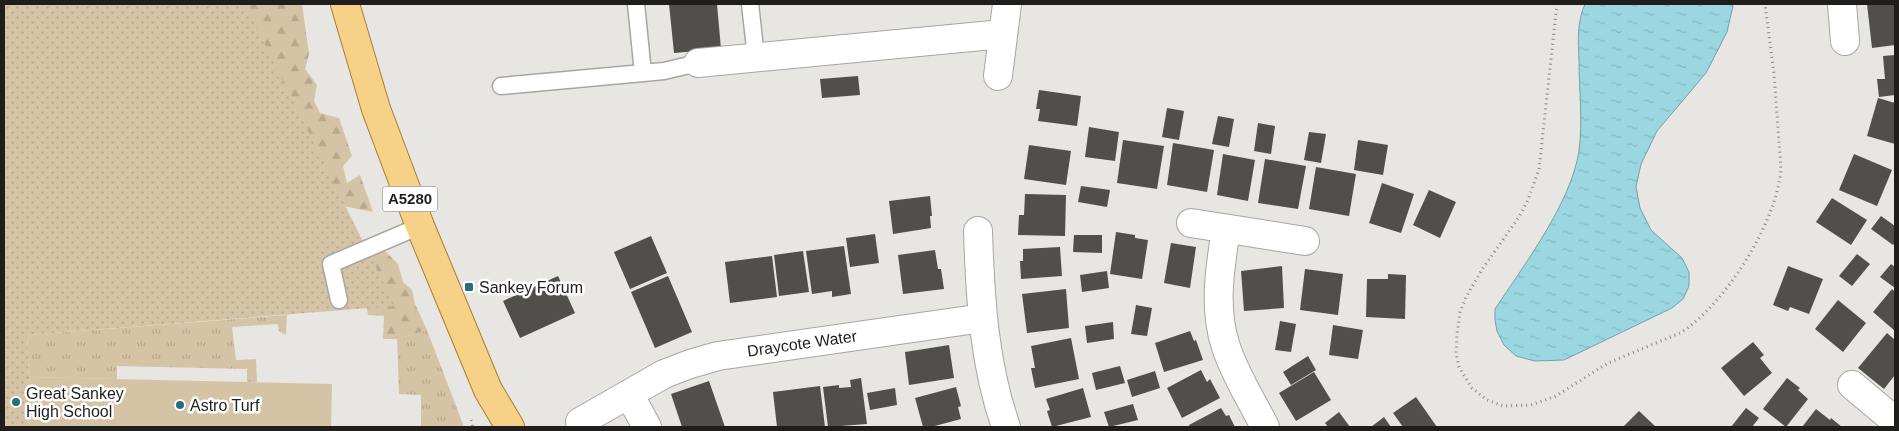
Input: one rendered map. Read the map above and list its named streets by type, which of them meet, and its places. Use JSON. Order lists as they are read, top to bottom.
{
  "streets": {
    "main road": ["A5280"],
    "street": ["Draycote Water"]
  },
  "places": {
    "transit": ["Sankey Forum"],
    "other": ["Great Sankey High School", "Astro Turf"]
  }
}
